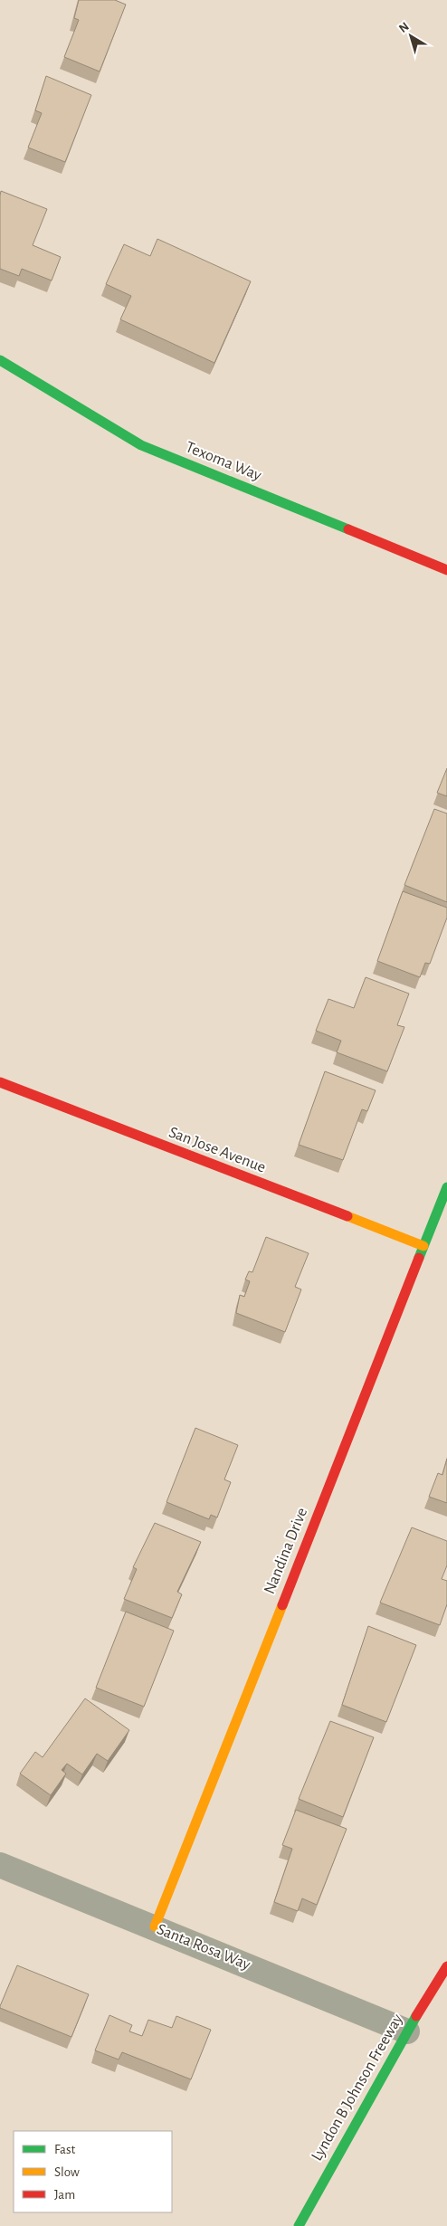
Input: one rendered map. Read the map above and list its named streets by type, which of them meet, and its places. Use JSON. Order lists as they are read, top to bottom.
{
  "streets": {
    "street": [
      "Texoma Way",
      "San Jose Avenue",
      "Nandina Drive",
      "Santa Rosa Way",
      "Lyndon B Johnson Freeway"
    ]
  },
  "crossings": [
    ["San Jose Avenue", "Nandina Drive"],
    ["Nandina Drive", "Santa Rosa Way"],
    ["Santa Rosa Way", "Lyndon B Johnson Freeway"]
  ],
  "legend": ["Fast", "Slow", "Jam"],
  "north": "top left"
}
